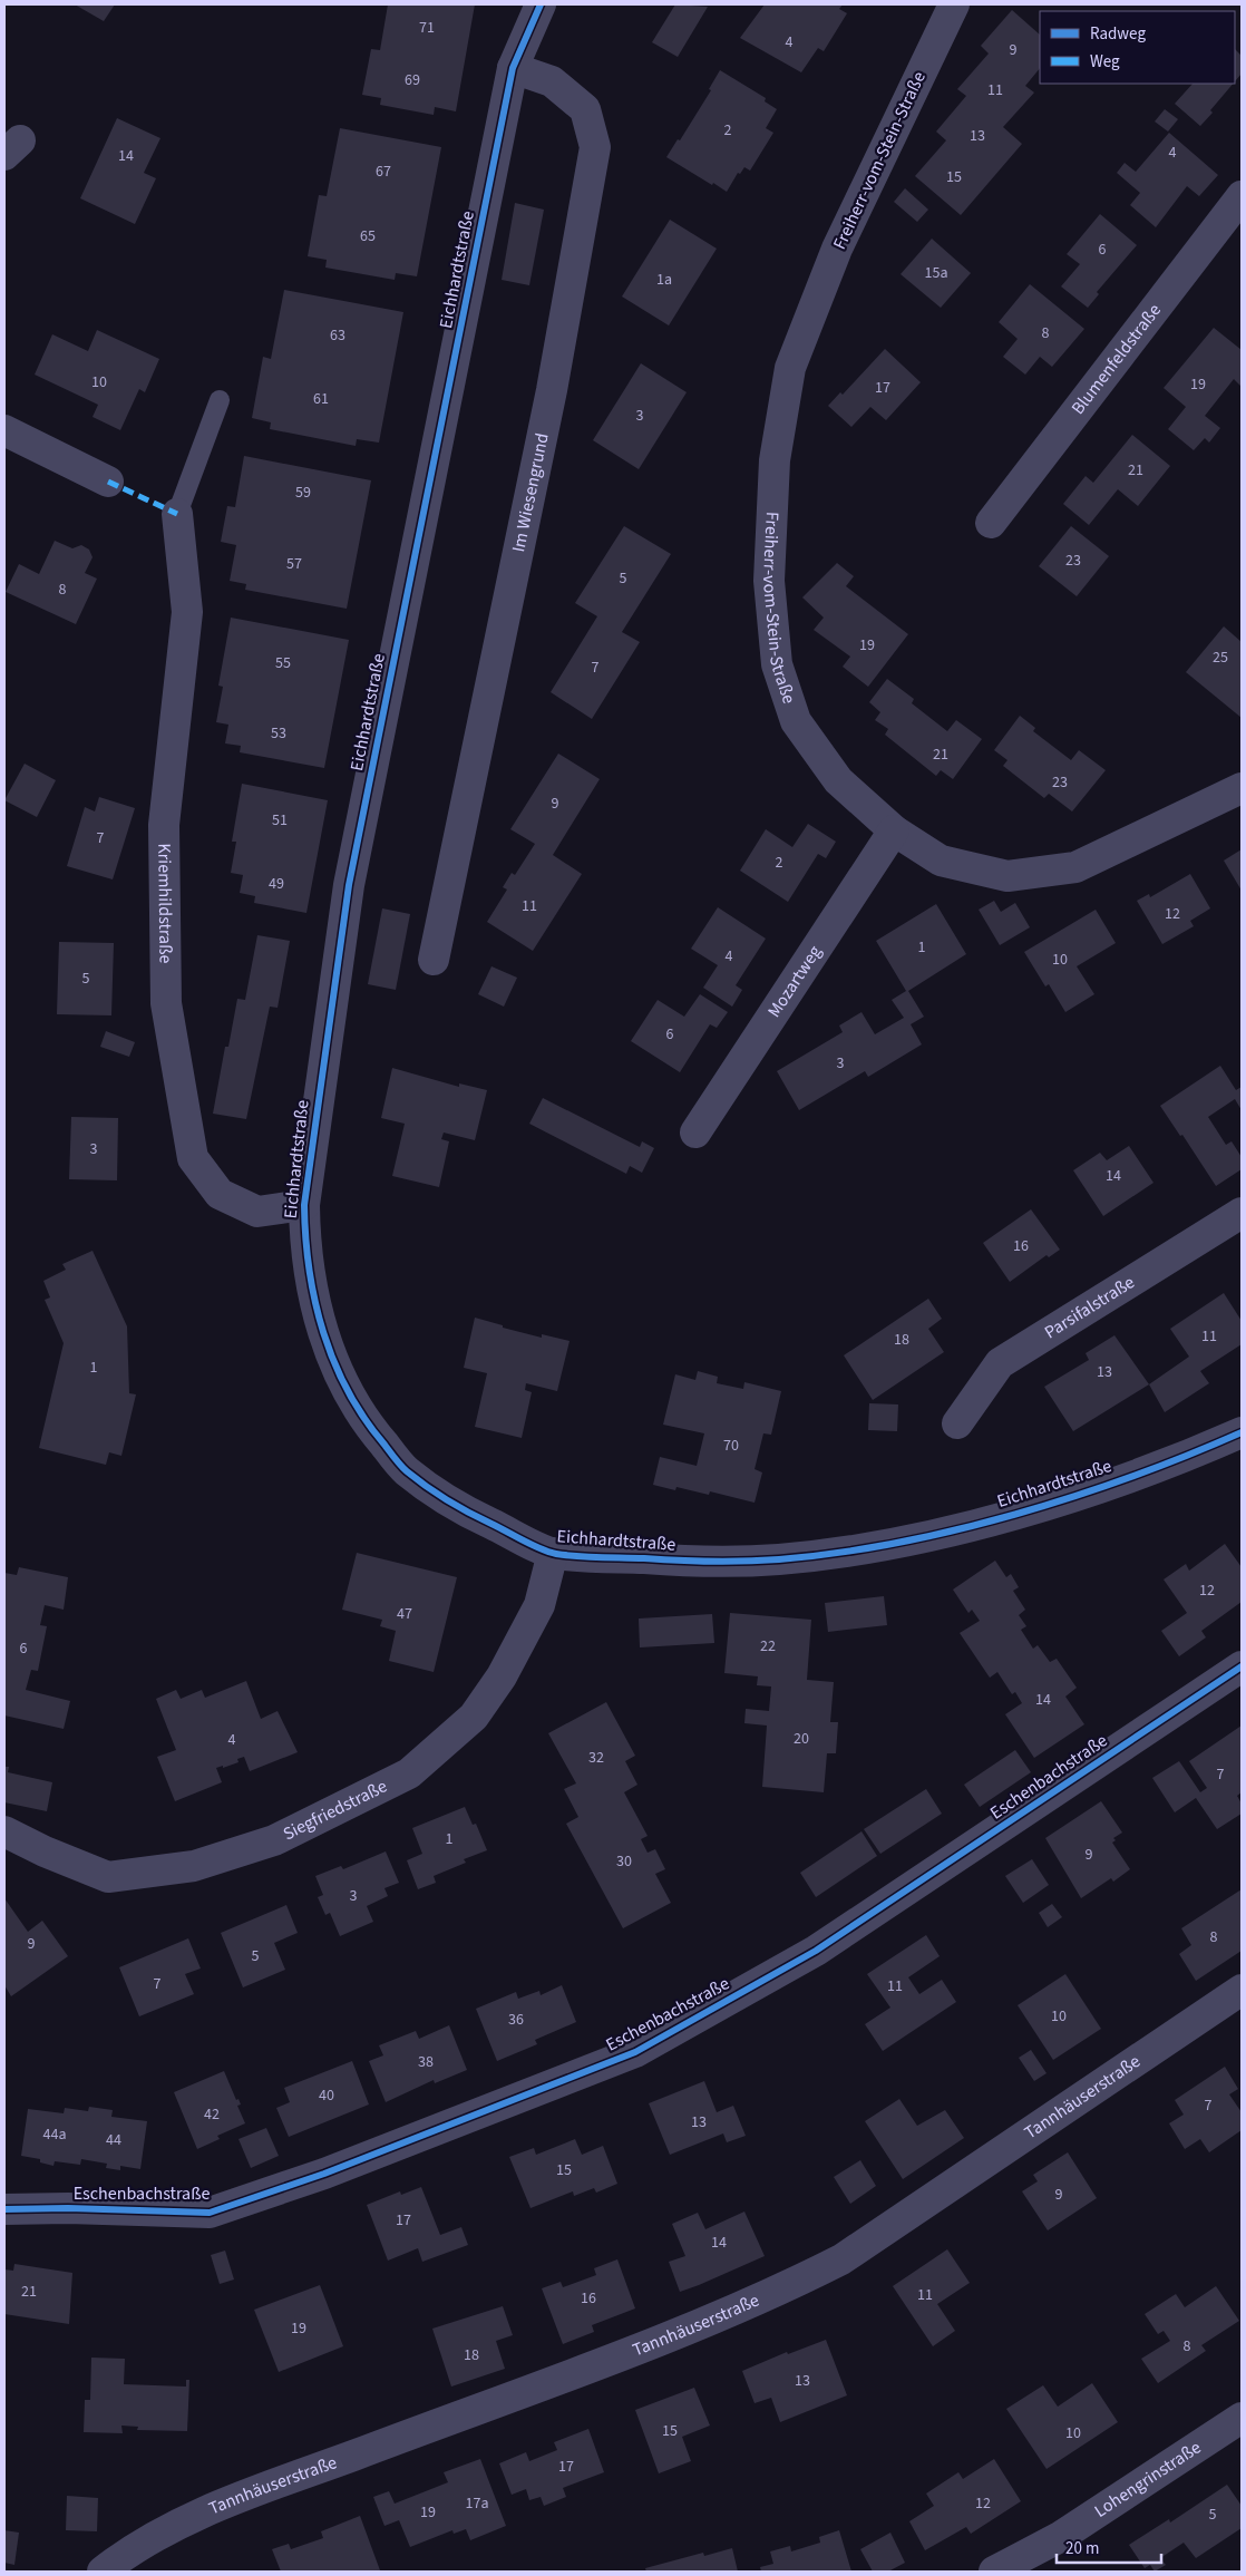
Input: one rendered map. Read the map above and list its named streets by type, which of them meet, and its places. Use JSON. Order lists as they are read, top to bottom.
{
  "streets": {
    "street": [
      "Freiherr-vom-Stein-Straße",
      "Eichhardtstraße",
      "Blumenfeldstraße",
      "Im Wiesengrund",
      "Kriemhildstraße",
      "Mozartweg",
      "Parsifalstraße",
      "Eschenbachstraße",
      "Siegfriedstraße",
      "Tannhäuserstraße",
      "Lohengrinstraße"
    ]
  },
  "crossings": [
    ["Freiherr-vom-Stein-Straße", "Mozartweg"],
    ["Eichhardtstraße", "Im Wiesengrund"],
    ["Eichhardtstraße", "Kriemhildstraße"],
    ["Eichhardtstraße", "Siegfriedstraße"]
  ],
  "house_numbers": [
    "71",
    "4",
    "9",
    "69",
    "11",
    "2",
    "13",
    "4",
    "14",
    "67",
    "15",
    "65",
    "6",
    "15a",
    "1a",
    "8",
    "63",
    "10",
    "19",
    "17",
    "61",
    "3",
    "21",
    "59",
    "23",
    "57",
    "5",
    "8",
    "19",
    "25",
    "55",
    "7",
    "53",
    "21",
    "23",
    "9",
    "51",
    "7",
    "2",
    "49",
    "11",
    "12",
    "1",
    "4",
    "10",
    "5",
    "6",
    "3",
    "3",
    "14",
    "16",
    "11",
    "18",
    "1",
    "13",
    "70",
    "12",
    "47",
    "22",
    "6",
    "14",
    "20",
    "4",
    "32",
    "7",
    "1",
    "9",
    "30",
    "3",
    "8",
    "9",
    "5",
    "7",
    "11",
    "10",
    "36",
    "38",
    "40",
    "7",
    "42",
    "13",
    "44a",
    "44",
    "15",
    "9",
    "17",
    "14",
    "21",
    "11",
    "16",
    "19",
    "8",
    "18",
    "13",
    "15",
    "10",
    "17",
    "17a",
    "12",
    "19",
    "5"
  ],
  "legend": ["Radweg", "Weg"],
  "scale_bar": "20 m"
}
